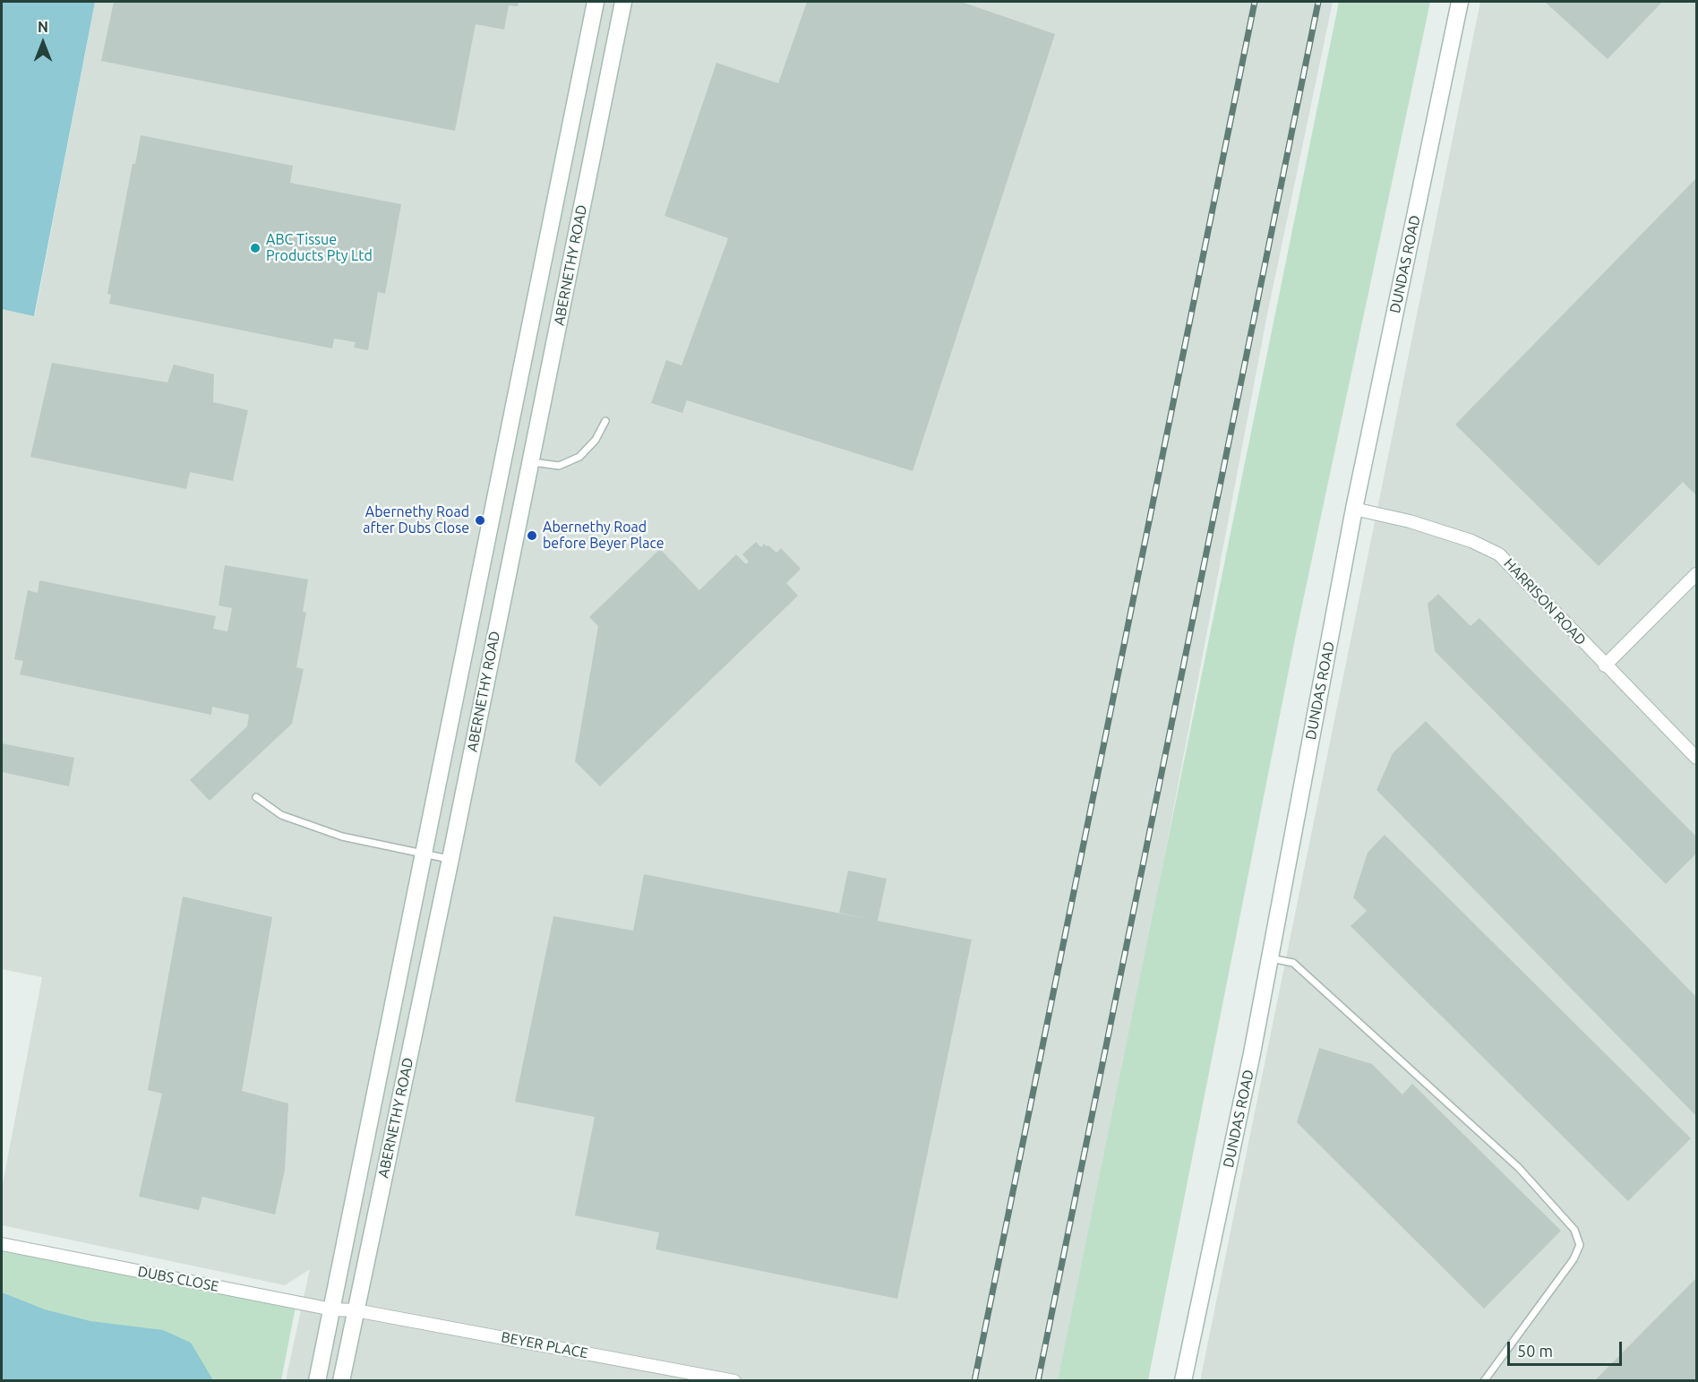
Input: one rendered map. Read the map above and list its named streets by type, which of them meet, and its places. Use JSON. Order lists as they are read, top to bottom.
{
  "streets": {
    "main road": ["DUNDAS ROAD", "ABERNETHY ROAD"],
    "street": ["HARRISON ROAD", "DUBS CLOSE", "BEYER PLACE"]
  },
  "crossings": [
    ["DUNDAS ROAD", "HARRISON ROAD"],
    ["ABERNETHY ROAD", "DUBS CLOSE"],
    ["ABERNETHY ROAD", "BEYER PLACE"],
    ["DUBS CLOSE", "BEYER PLACE"]
  ],
  "places": ["ABC Tissue Products Pty Ltd", "Abernethy Road after Dubs Close", "Abernethy Road before Beyer Place"],
  "scale_bar": "50 m",
  "north": "top"
}
